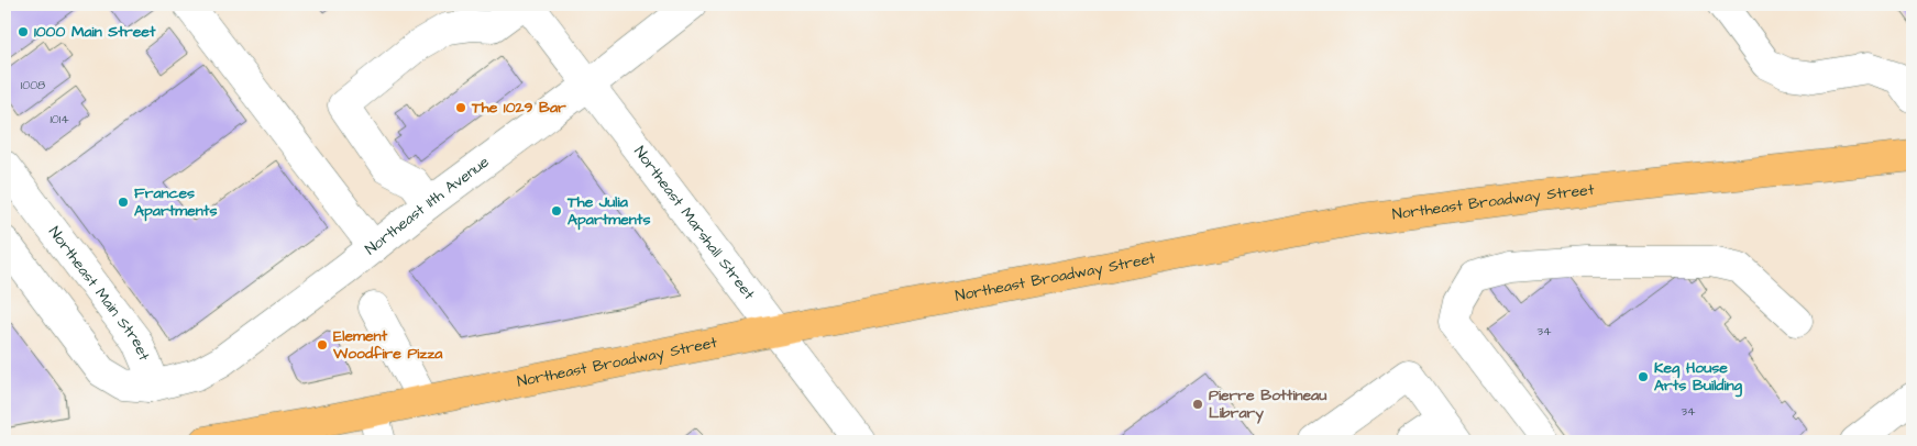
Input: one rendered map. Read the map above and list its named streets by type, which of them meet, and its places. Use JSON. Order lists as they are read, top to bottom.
{
  "streets": {
    "main road": ["Northeast Broadway Street"],
    "street": ["Northeast 11th Avenue", "Northeast Marshall Street", "Northeast Main Street"]
  },
  "crossings": [
    ["Northeast Broadway Street", "Northeast Marshall Street"],
    ["Northeast 11th Avenue", "Northeast Marshall Street"],
    ["Northeast 11th Avenue", "Northeast Main Street"]
  ],
  "places": [
    "1000 Main Street",
    "The 1029 Bar",
    "Frances Apartments",
    "The Julia Apartments",
    "Element Woodfire Pizza",
    "Keg House Arts Building",
    "Pierre Bottineau Library"
  ],
  "house_numbers": [
    "1008",
    "1014",
    "34",
    "34"
  ]
}
